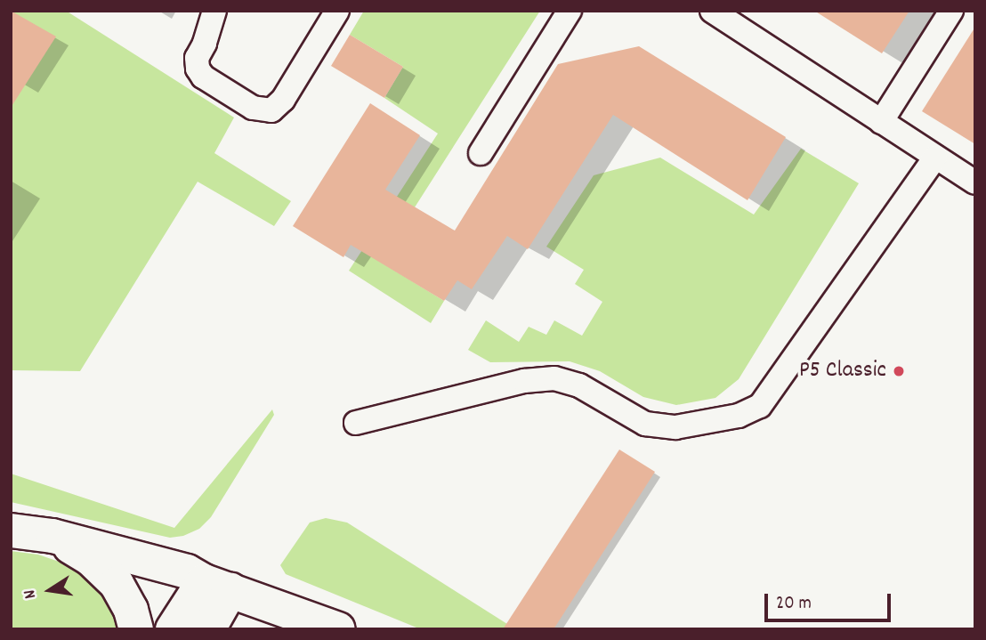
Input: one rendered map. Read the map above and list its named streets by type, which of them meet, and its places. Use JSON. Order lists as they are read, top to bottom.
{
  "places": ["P5 Classic"],
  "scale_bar": "20 m",
  "north": "left"
}
